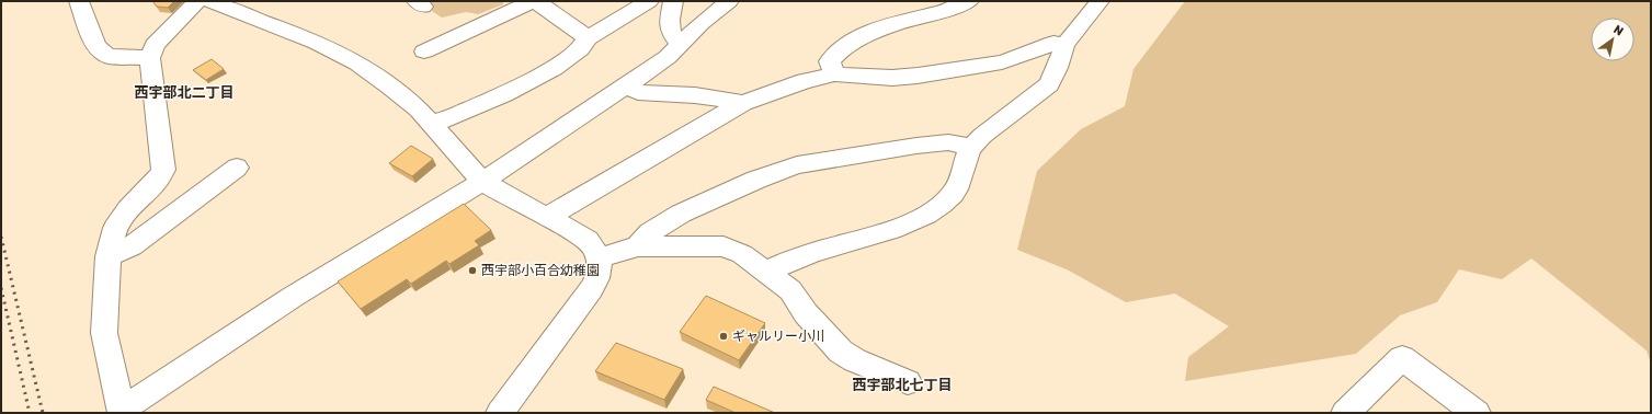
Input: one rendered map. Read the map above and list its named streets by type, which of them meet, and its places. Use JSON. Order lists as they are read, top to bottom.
{
  "districts": ["西宇部北二丁目", "西宇部北七丁目"],
  "places": ["西宇部小百合幼稚園", "ギャルリー小川"],
  "north": "top right"
}
